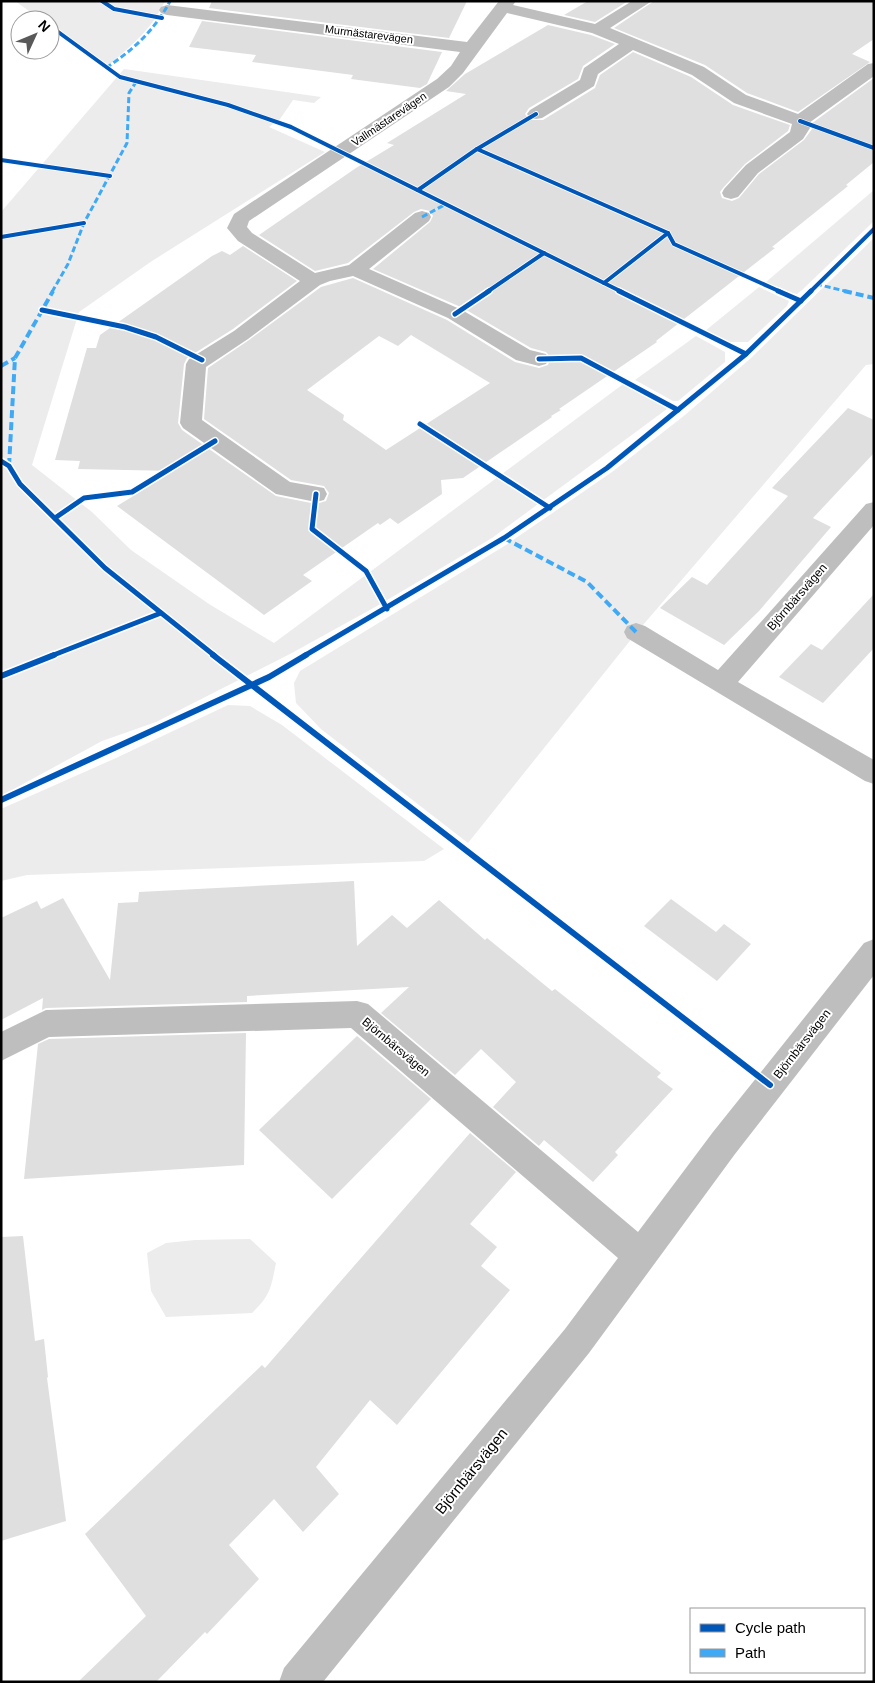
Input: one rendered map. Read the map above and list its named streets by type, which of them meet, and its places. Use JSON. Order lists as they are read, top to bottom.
{
  "streets": {
    "street": ["Murmästarevägen", "Vallmästarevägen", "Björnbärsvägen"]
  },
  "crossings": [
    ["Murmästarevägen", "Vallmästarevägen"]
  ],
  "legend": ["Cycle path", "Path"],
  "north": "top right"
}
